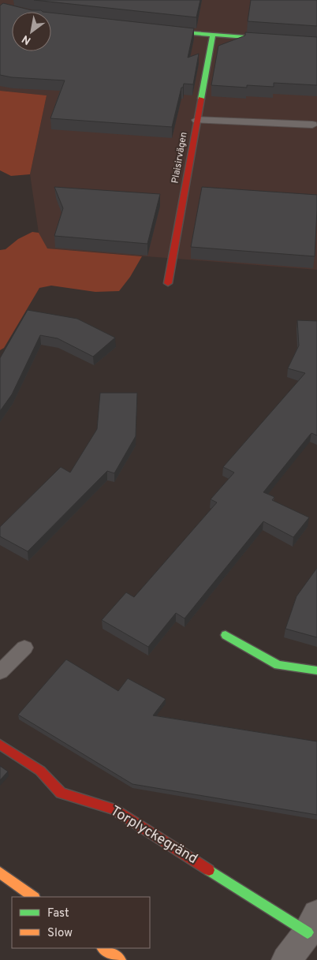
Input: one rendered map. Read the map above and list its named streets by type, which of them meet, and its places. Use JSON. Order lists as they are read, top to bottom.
{
  "streets": {
    "street": ["Plaisirvägen", "Torplyckegränd"]
  },
  "legend": ["Fast", "Slow"],
  "north": "bottom left"
}
